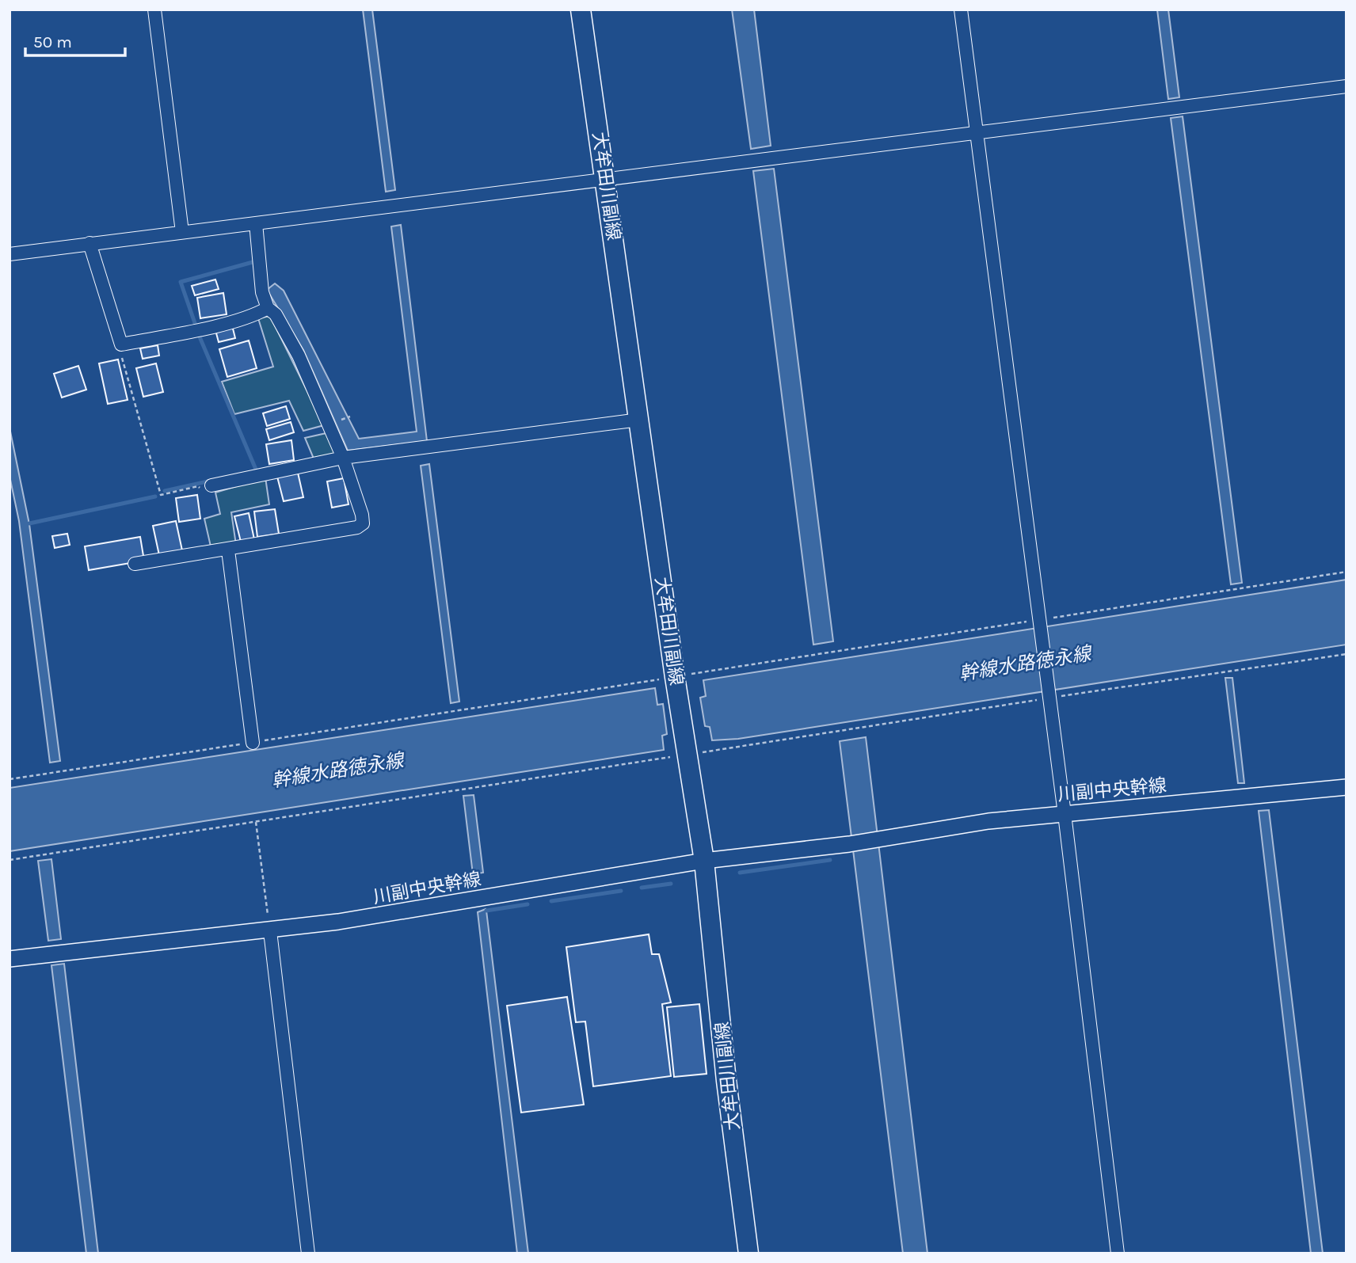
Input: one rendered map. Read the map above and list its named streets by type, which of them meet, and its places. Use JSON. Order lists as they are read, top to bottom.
{
  "streets": {
    "main road": ["大牟田川副線"],
    "street": ["川副中央幹線"]
  },
  "crossings": [
    ["大牟田川副線", "川副中央幹線"]
  ],
  "water": ["幹線水路徳永線"],
  "scale_bar": "50 m"
}
